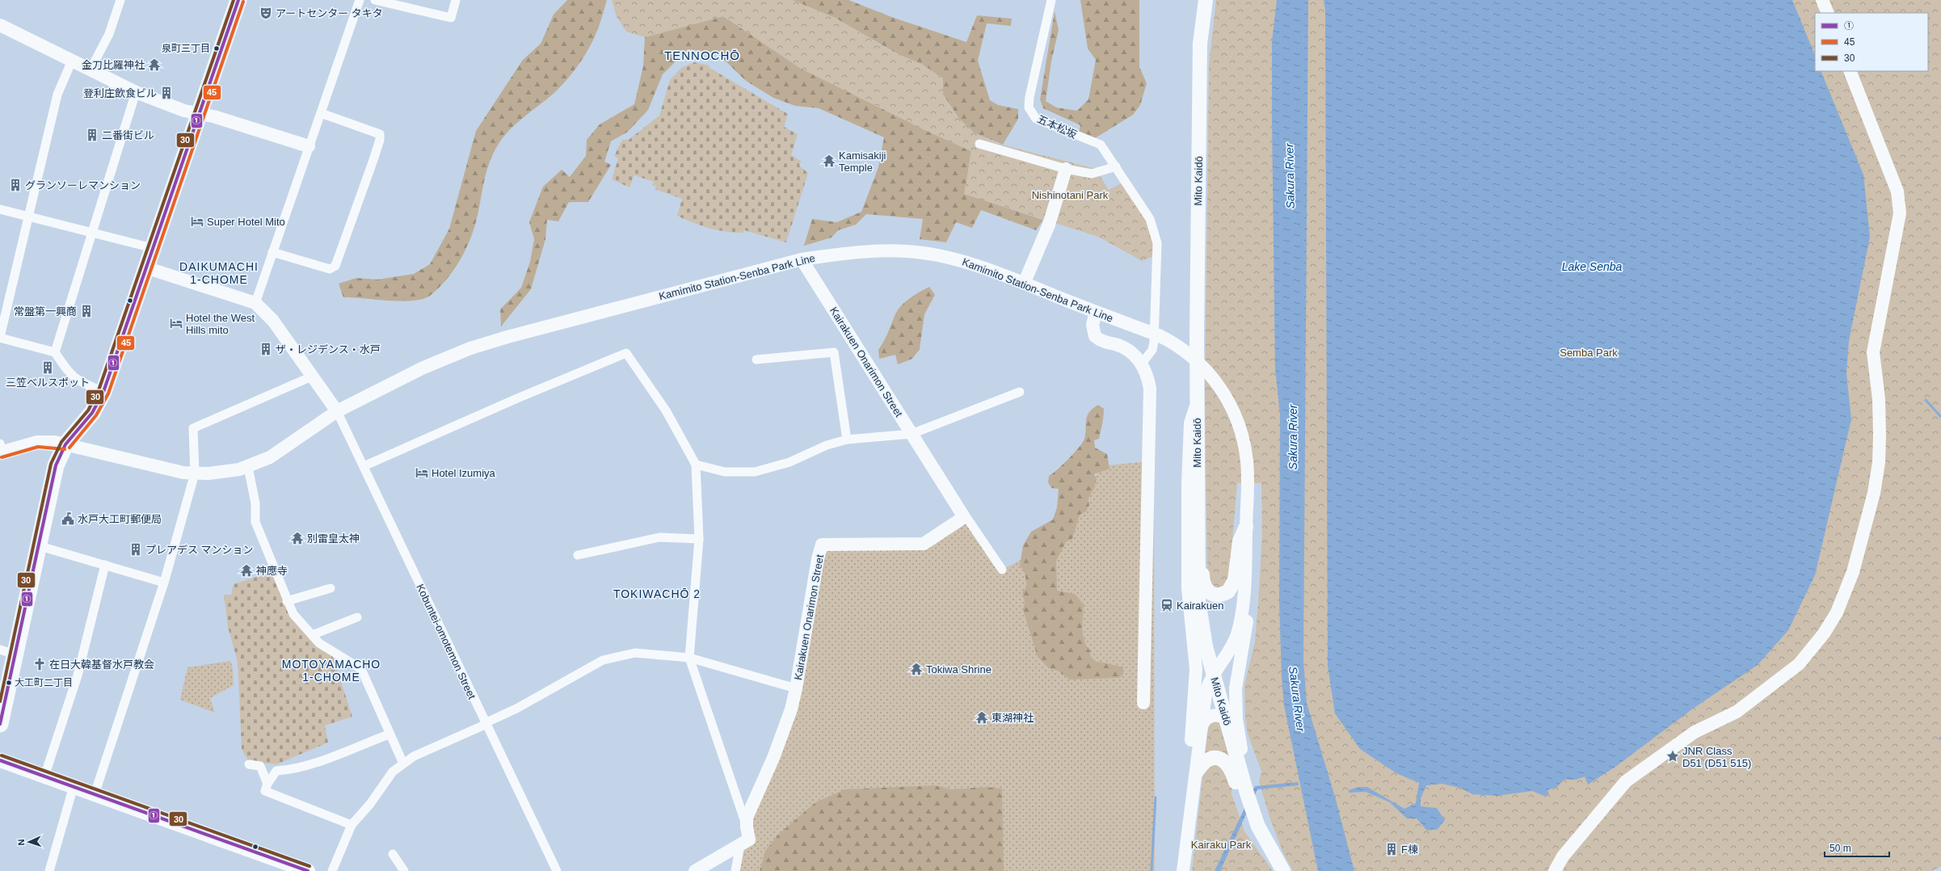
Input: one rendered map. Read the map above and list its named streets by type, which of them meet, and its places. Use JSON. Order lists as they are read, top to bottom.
{
  "streets": {
    "main road": ["Mito Kaidō"],
    "street": [
      "五本松坂",
      "Kamimito Station-Senba Park Line",
      "Kairakuen Onarimon Street",
      "Kobuntei-omotemon Street"
    ]
  },
  "crossings": [
    ["Mito Kaidō", "Kamimito Station-Senba Park Line"],
    ["Kamimito Station-Senba Park Line", "Kairakuen Onarimon Street"],
    ["Kamimito Station-Senba Park Line", "Kobuntei-omotemon Street"]
  ],
  "districts": [
    "TENNOCHŌ",
    "DAIKUMACHI 1-CHOME",
    "TOKIWACHŌ 2",
    "MOTOYAMACHO 1-CHOME"
  ],
  "water": ["Sakura River", "Lake Senba"],
  "parks": ["Nishinotani Park", "Semba Park", "Kairaku Park"],
  "places": {
    "theatre": ["アートセンター タキタ"],
    "other": ["泉町三丁目", "大工町二丁目"],
    "temple": [
      "金刀比羅神社",
      "Kamisakiji Temple",
      "別雷皇太神",
      "神應寺",
      "Tokiwa Shrine",
      "東湖神社"
    ],
    "building": [
      "登利庄飲食ビル",
      "二番街ビル",
      "グランソーレマンション",
      "常盤第一興商",
      "ザ・レジデンス・水戸",
      "三笠ベルスポット",
      "プレアデス マンション",
      "F棟"
    ],
    "hotel": ["Super Hotel Mito", "Hotel the West Hills mito", "Hotel Izumiya"],
    "public building": ["水戸大工町郵便局"],
    "station": ["Kairakuen"],
    "church": ["在日大韓基督水戸教会"],
    "place": ["JNR Class D51 (D51 515)"]
  },
  "lines": ["transit line ①", "transit line 30", "transit line 45"],
  "legend": ["①", "45", "30"],
  "scale_bar": "50 m",
  "north": "left"
}
